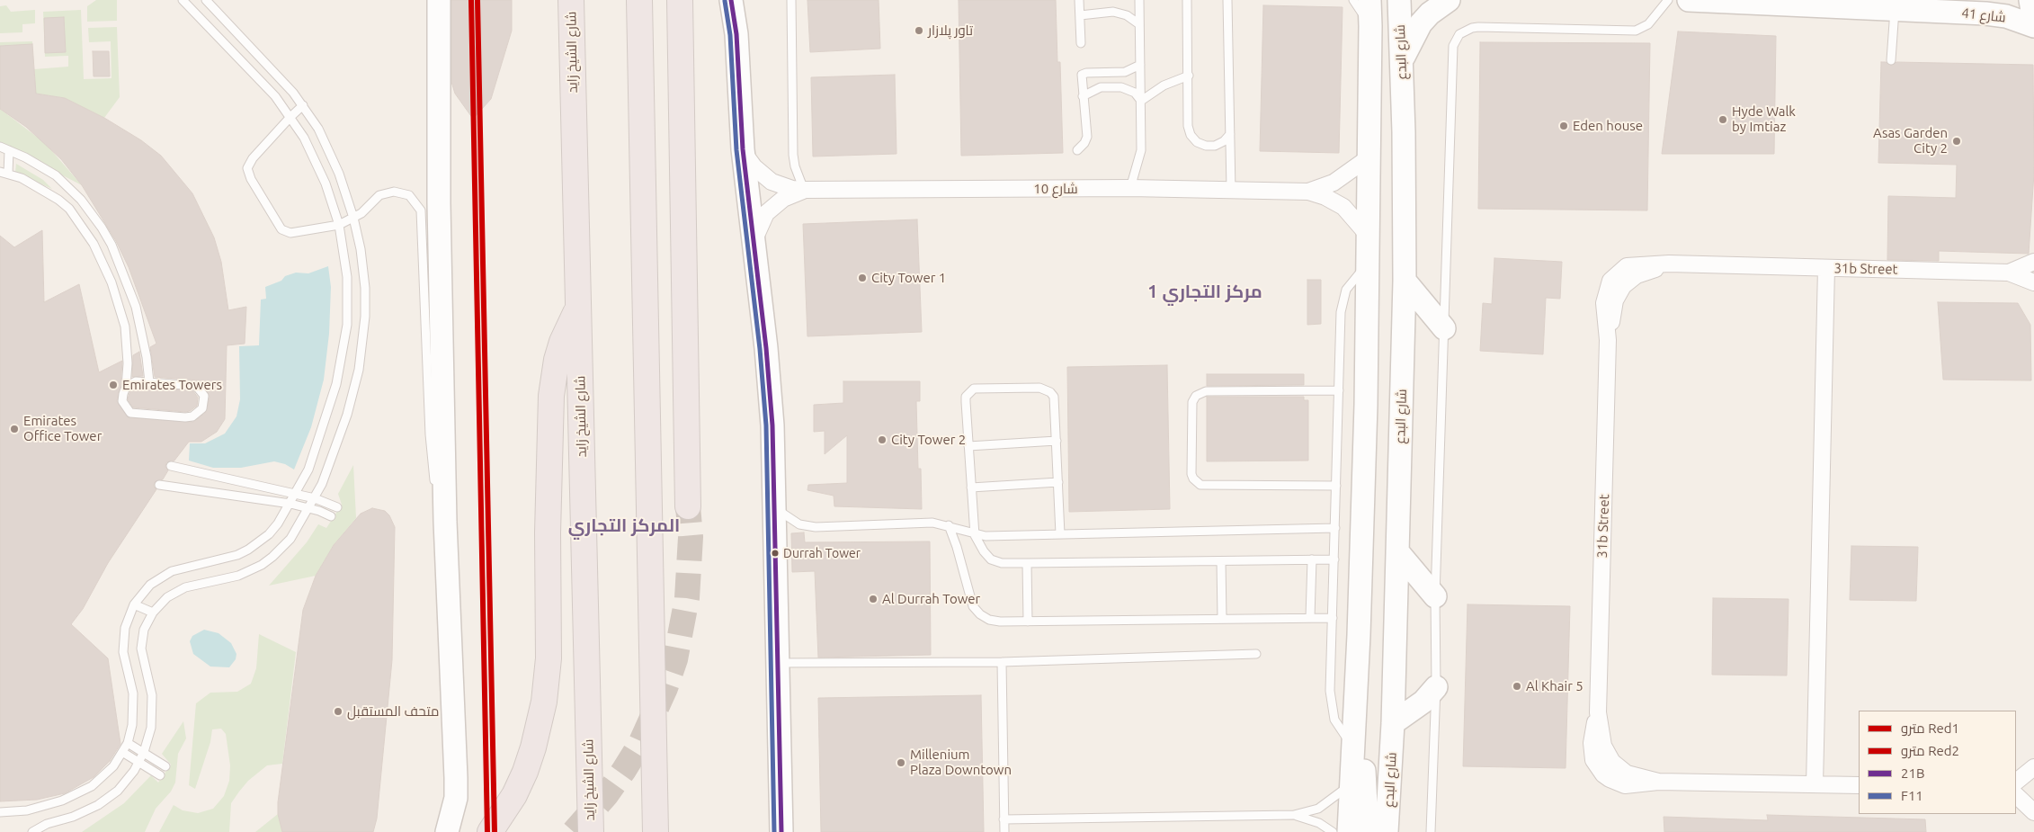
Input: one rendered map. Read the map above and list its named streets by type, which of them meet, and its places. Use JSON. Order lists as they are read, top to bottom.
{
  "streets": {
    "highway": ["شارع الشيخ زايد"],
    "street": [
      "شارع 41",
      "شارع البدع",
      "شارع 10",
      "31b Street"
    ]
  },
  "districts": ["مركز التجاري 1", "المركز التجاري"],
  "places": [
    "تاور پلازار",
    "Hyde Walk by Imtiaz",
    "Eden house",
    "Asas Garden City 2",
    "City Tower 1",
    "Emirates Towers",
    "Emirates Office Tower",
    "City Tower 2",
    "Durrah Tower",
    "Al Durrah Tower",
    "Al Khair 5",
    "متحف المستقبل",
    "Millenium Plaza Downtown"
  ],
  "lines": [
    "metro line Red1",
    "metro line Red2",
    "transit line 21B",
    "transit line F11"
  ],
  "legend": [
    "مترو Red1",
    "مترو Red2",
    "21B",
    "F11"
  ]
}
